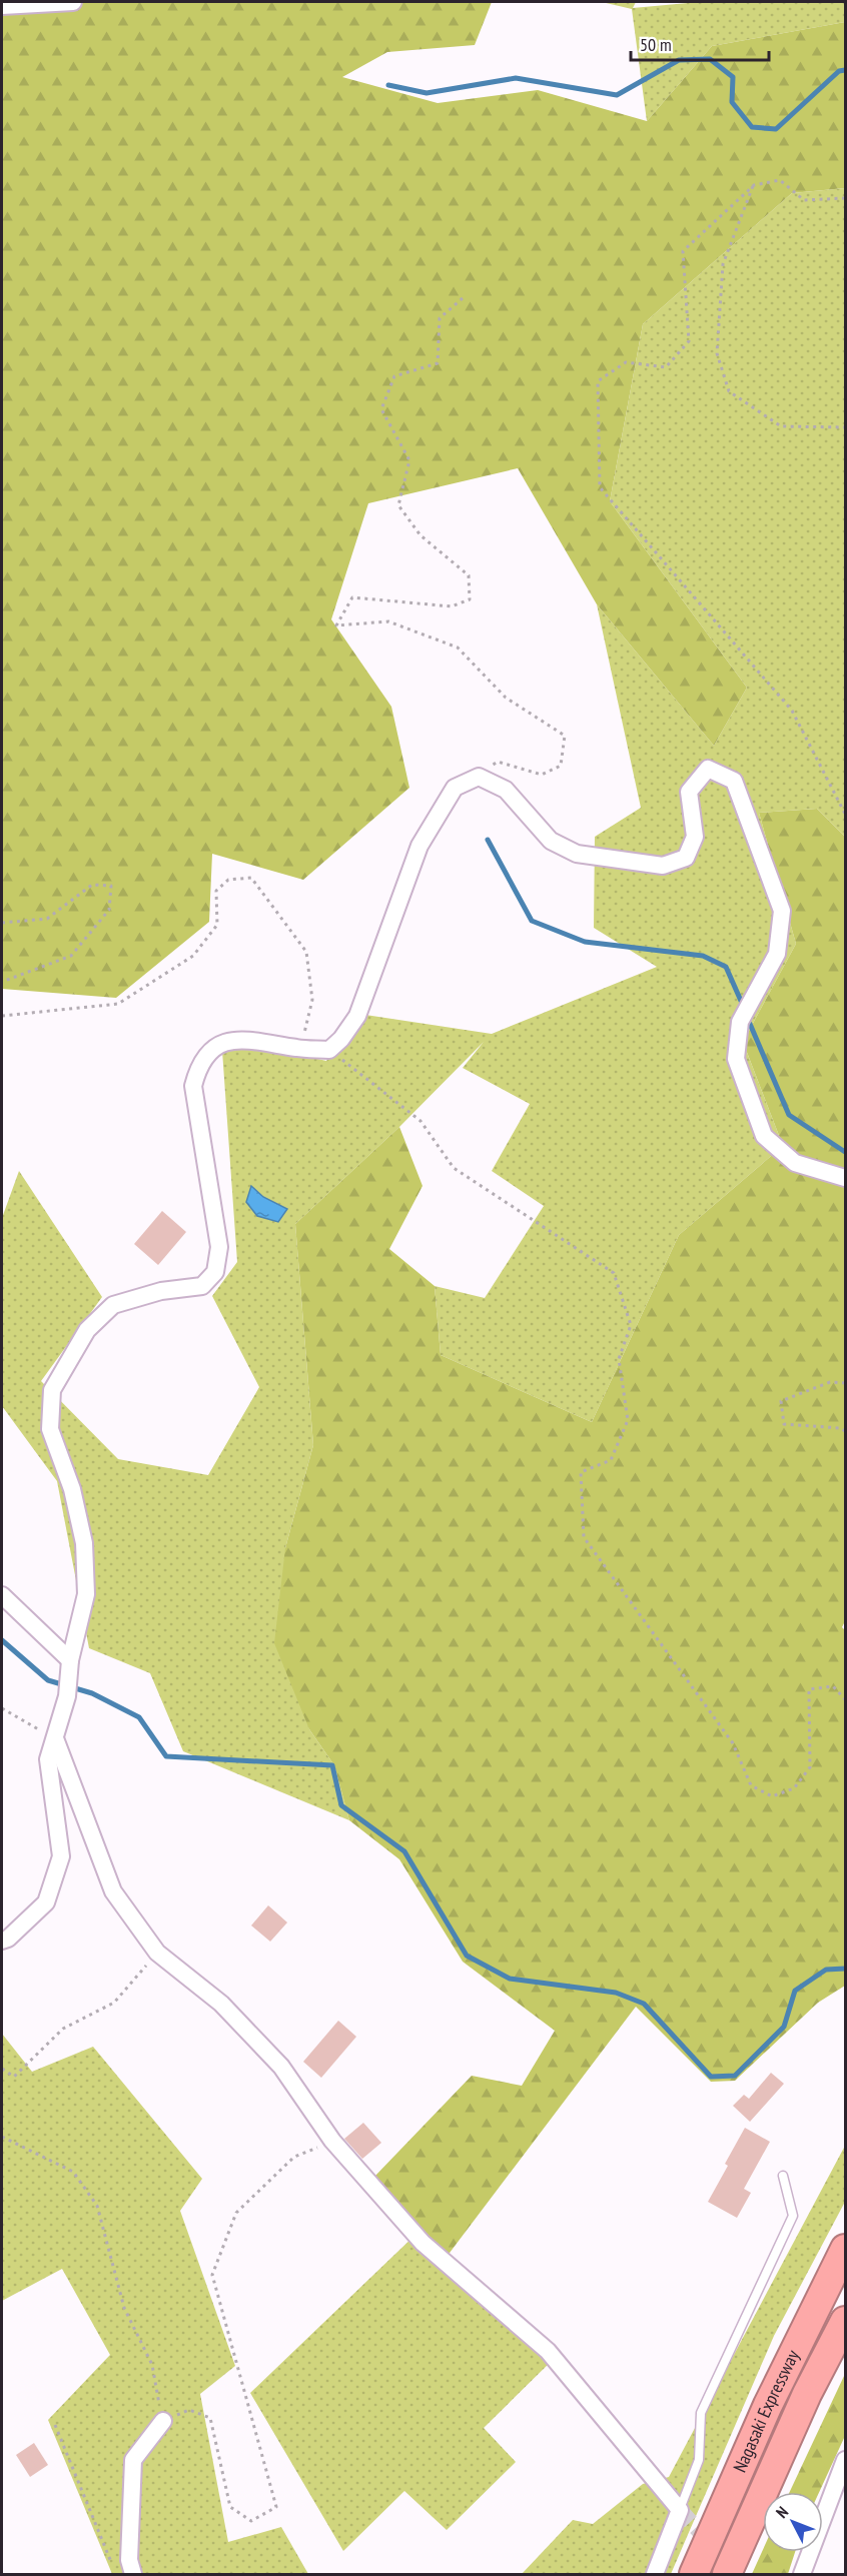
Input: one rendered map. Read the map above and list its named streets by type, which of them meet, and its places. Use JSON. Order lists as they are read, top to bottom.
{
  "streets": {
    "highway": ["Nagasaki Expressway"]
  },
  "scale_bar": "50 m",
  "north": "top left"
}
